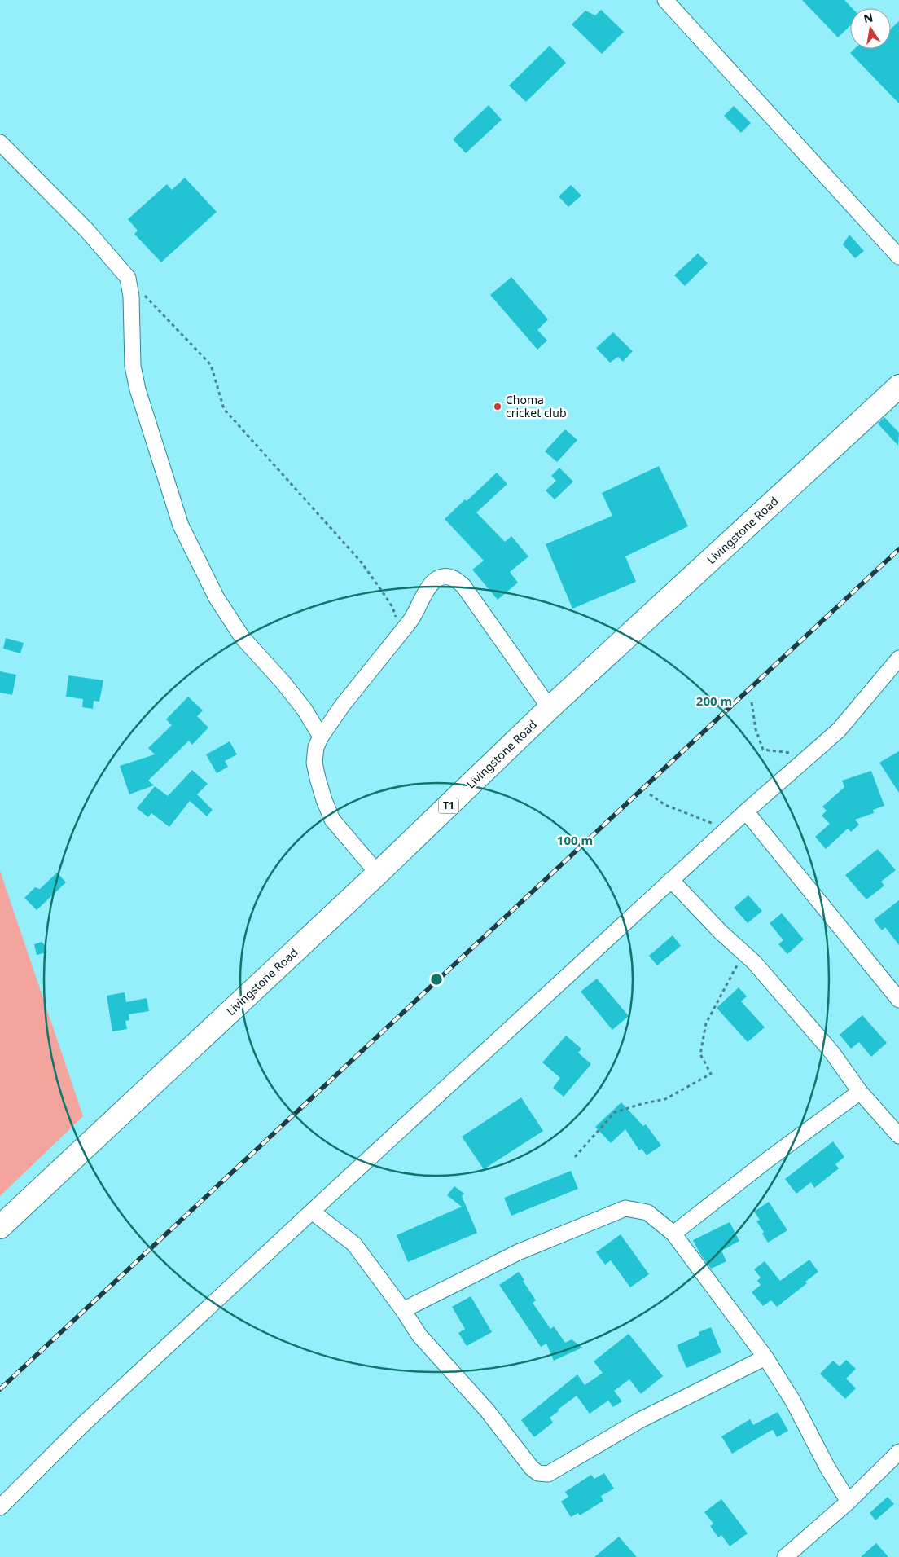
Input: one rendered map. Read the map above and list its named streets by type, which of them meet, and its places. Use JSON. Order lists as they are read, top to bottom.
{
  "streets": {
    "highway": ["Livingstone Road", "T1"]
  },
  "places": ["Choma cricket club"],
  "north": "top",
  "rings": ["200 m", "100 m"]
}
